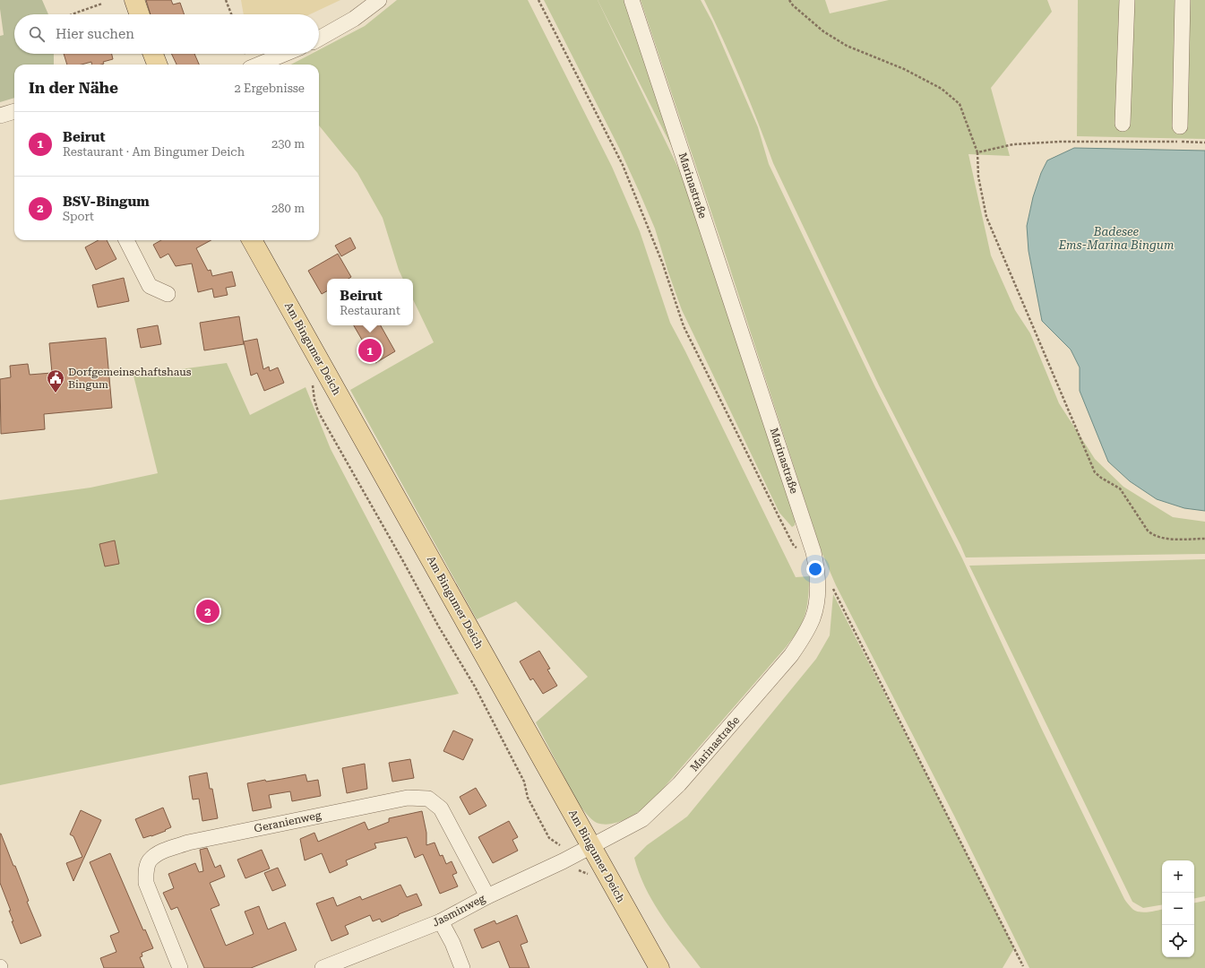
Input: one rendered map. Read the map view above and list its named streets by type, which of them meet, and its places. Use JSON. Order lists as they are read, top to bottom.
{
  "streets": {
    "main road": ["Am Bingumer Deich"],
    "street": ["Marinastraße", "Geranienweg", "Jasminweg"]
  },
  "crossings": [
    ["Marinastraße", "Am Bingumer Deich"],
    ["Marinastraße", "Jasminweg"],
    ["Am Bingumer Deich", "Jasminweg"],
    ["Geranienweg", "Jasminweg"]
  ],
  "water": ["Badesee Ems-Marina Bingum"],
  "places": {
    "public building": ["Dorfgemeinschaftshaus Bingum"]
  },
  "page": {
    "search": "Hier suchen",
    "heading": ["In der Nähe", "2 Ergebnisse"],
    "list": [
      {
        "mark": "1",
        "name": "Beirut",
        "note": "Restaurant · Am Bingumer Deich",
        "value": "230 m"
      },
      {
        "mark": "2",
        "name": "BSV-Bingum",
        "note": "Sport",
        "value": "280 m"
      }
    ],
    "popup": ["Beirut", "Restaurant"],
    "pins": ["1", "2"],
    "map_buttons": ["+", "−"]
  }
}
